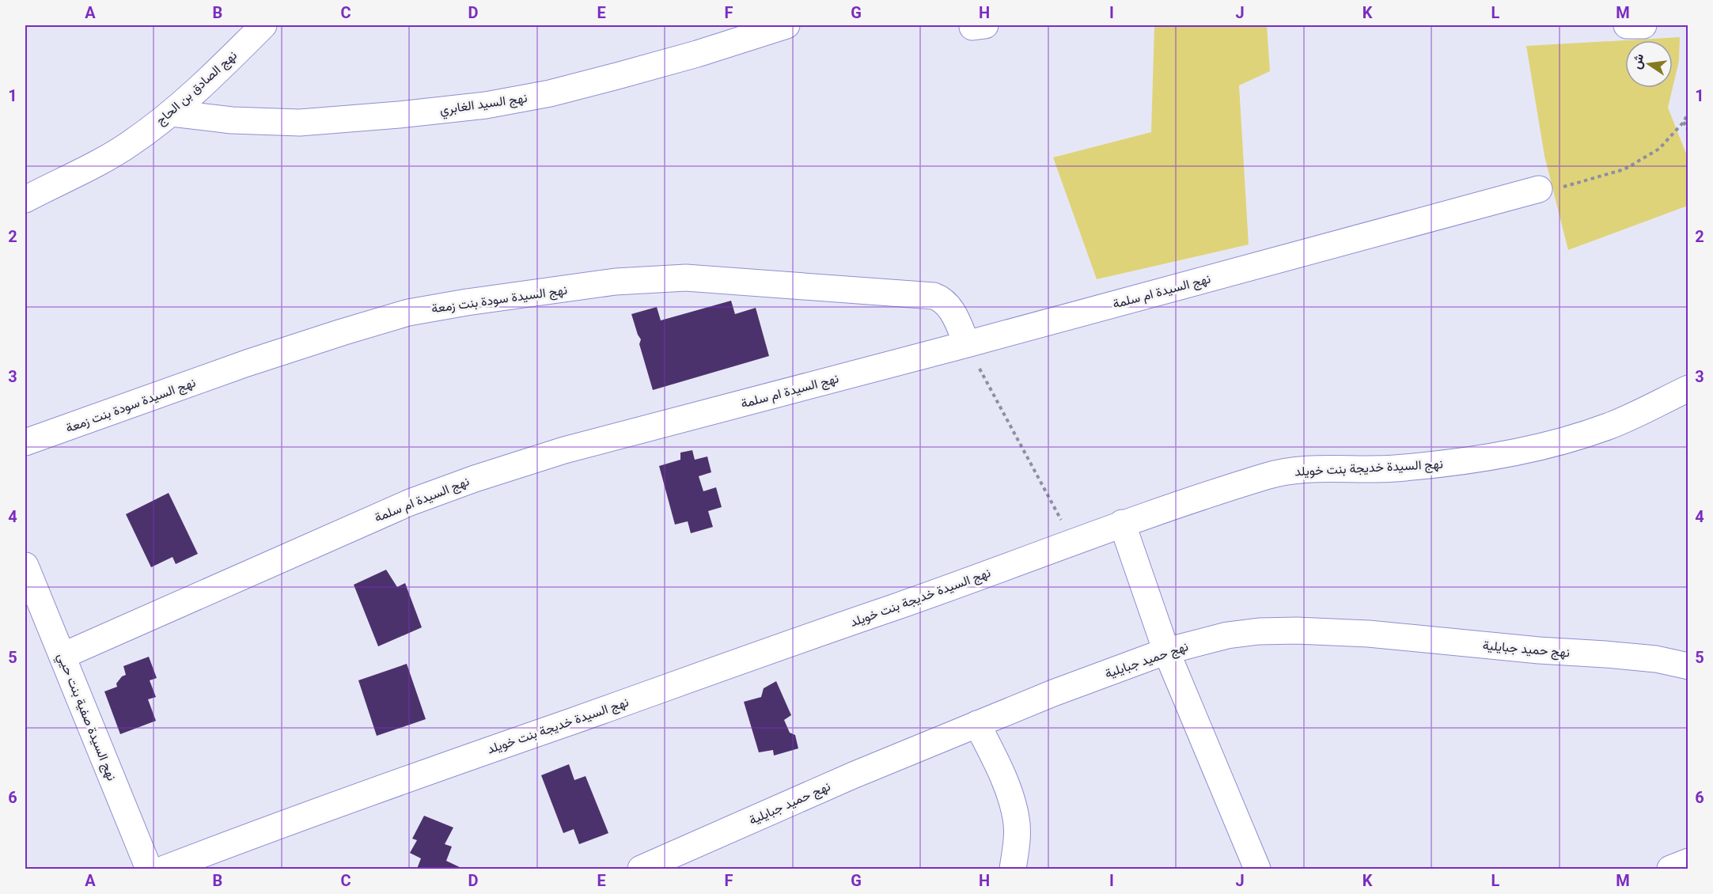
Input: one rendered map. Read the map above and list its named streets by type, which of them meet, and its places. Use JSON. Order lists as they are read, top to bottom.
{
  "streets": {
    "street": [
      "نهج الصادق بن الحاج",
      "نهج السيد الغابري",
      "نهج السيدة ام سلمة",
      "نهج السيدة سودة بنت زمعة",
      "نهج السيدة خديجة بنت خويلد",
      "نهج حميد جبايلية",
      "نهج السيدة صفية بنت حيي"
    ]
  },
  "crossings": [
    ["نهج الصادق بن الحاج", "نهج السيد الغابري"],
    ["نهج السيدة ام سلمة", "نهج السيدة سودة بنت زمعة"],
    ["نهج السيدة ام سلمة", "نهج السيدة صفية بنت حيي"]
  ],
  "north": "left",
  "grid": {
    "columns": [
      "A",
      "B",
      "C",
      "D",
      "E",
      "F",
      "G",
      "H",
      "I",
      "J",
      "K",
      "L",
      "M"
    ],
    "rows": [
      "1",
      "2",
      "3",
      "4",
      "5",
      "6"
    ]
  }
}
